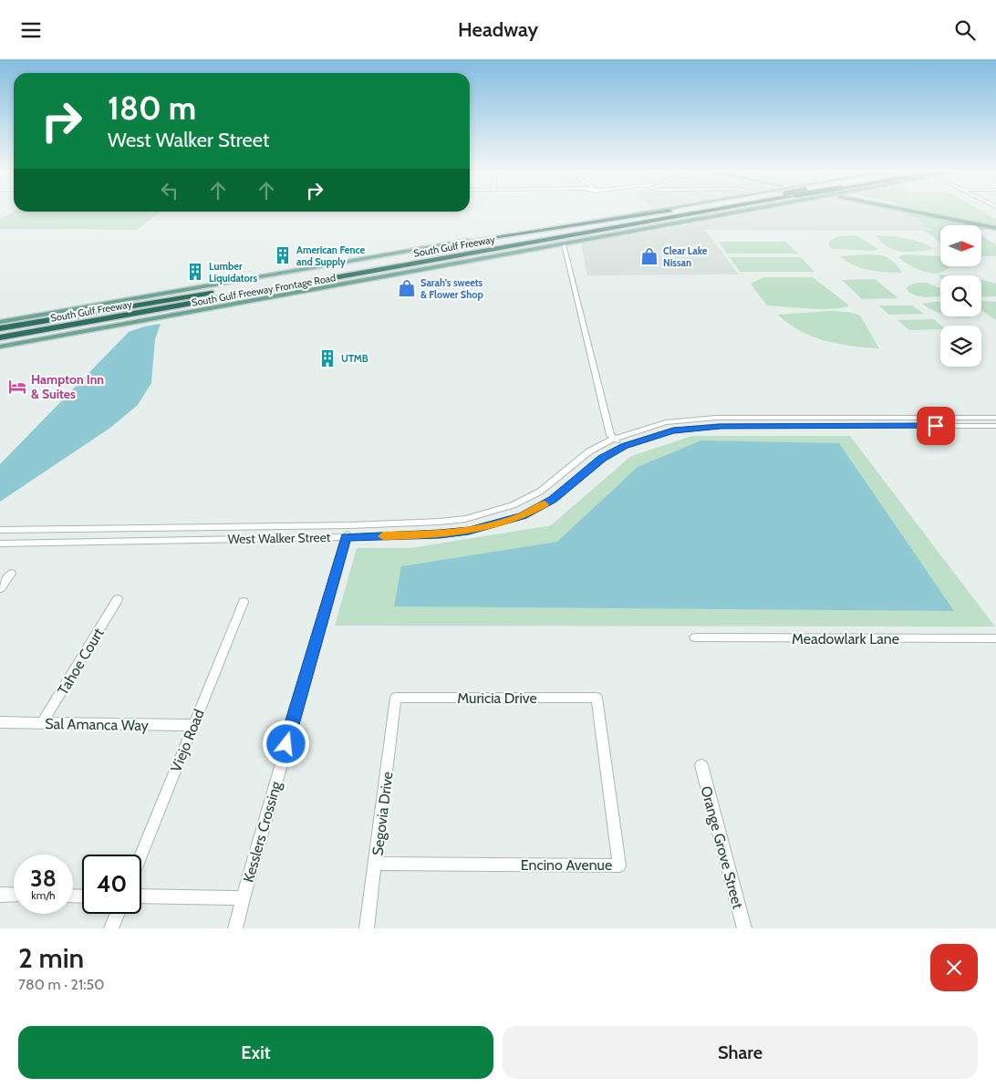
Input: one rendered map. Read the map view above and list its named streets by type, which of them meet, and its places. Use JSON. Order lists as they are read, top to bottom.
{
  "streets": {
    "highway": ["South Gulf Freeway"],
    "main road": ["South Gulf Freeway Frontage Road"],
    "street": [
      "West Walker Street",
      "Meadowlark Lane",
      "Tahoe Court",
      "Muricia Drive",
      "Sal Amanca Way",
      "Viejo Road",
      "Segovia Drive",
      "Kesslers Crossing",
      "Orange Grove Street",
      "Encino Avenue"
    ]
  },
  "crossings": [
    ["West Walker Street", "Kesslers Crossing"],
    ["Tahoe Court", "Sal Amanca Way"],
    ["Muricia Drive", "Segovia Drive"],
    ["Muricia Drive", "Encino Avenue"],
    ["Sal Amanca Way", "Viejo Road"],
    ["Segovia Drive", "Encino Avenue"]
  ],
  "places": {
    "building": ["American Fence and Supply", "Lumber Liquidators", "UTMB"],
    "shop": ["Clear Lake Nissan", "Sarah’s sweets & Flower Shop"],
    "hotel": ["Hampton Inn & Suites"]
  },
  "north": "right",
  "page": {
    "header": "Headway",
    "turn": ["180 m", "West Walker Street"],
    "speed": "38 km/h",
    "limit": "40",
    "heading": ["2 min", "780 m · 21:50"],
    "buttons": ["Exit", "Share"]
  }
}
